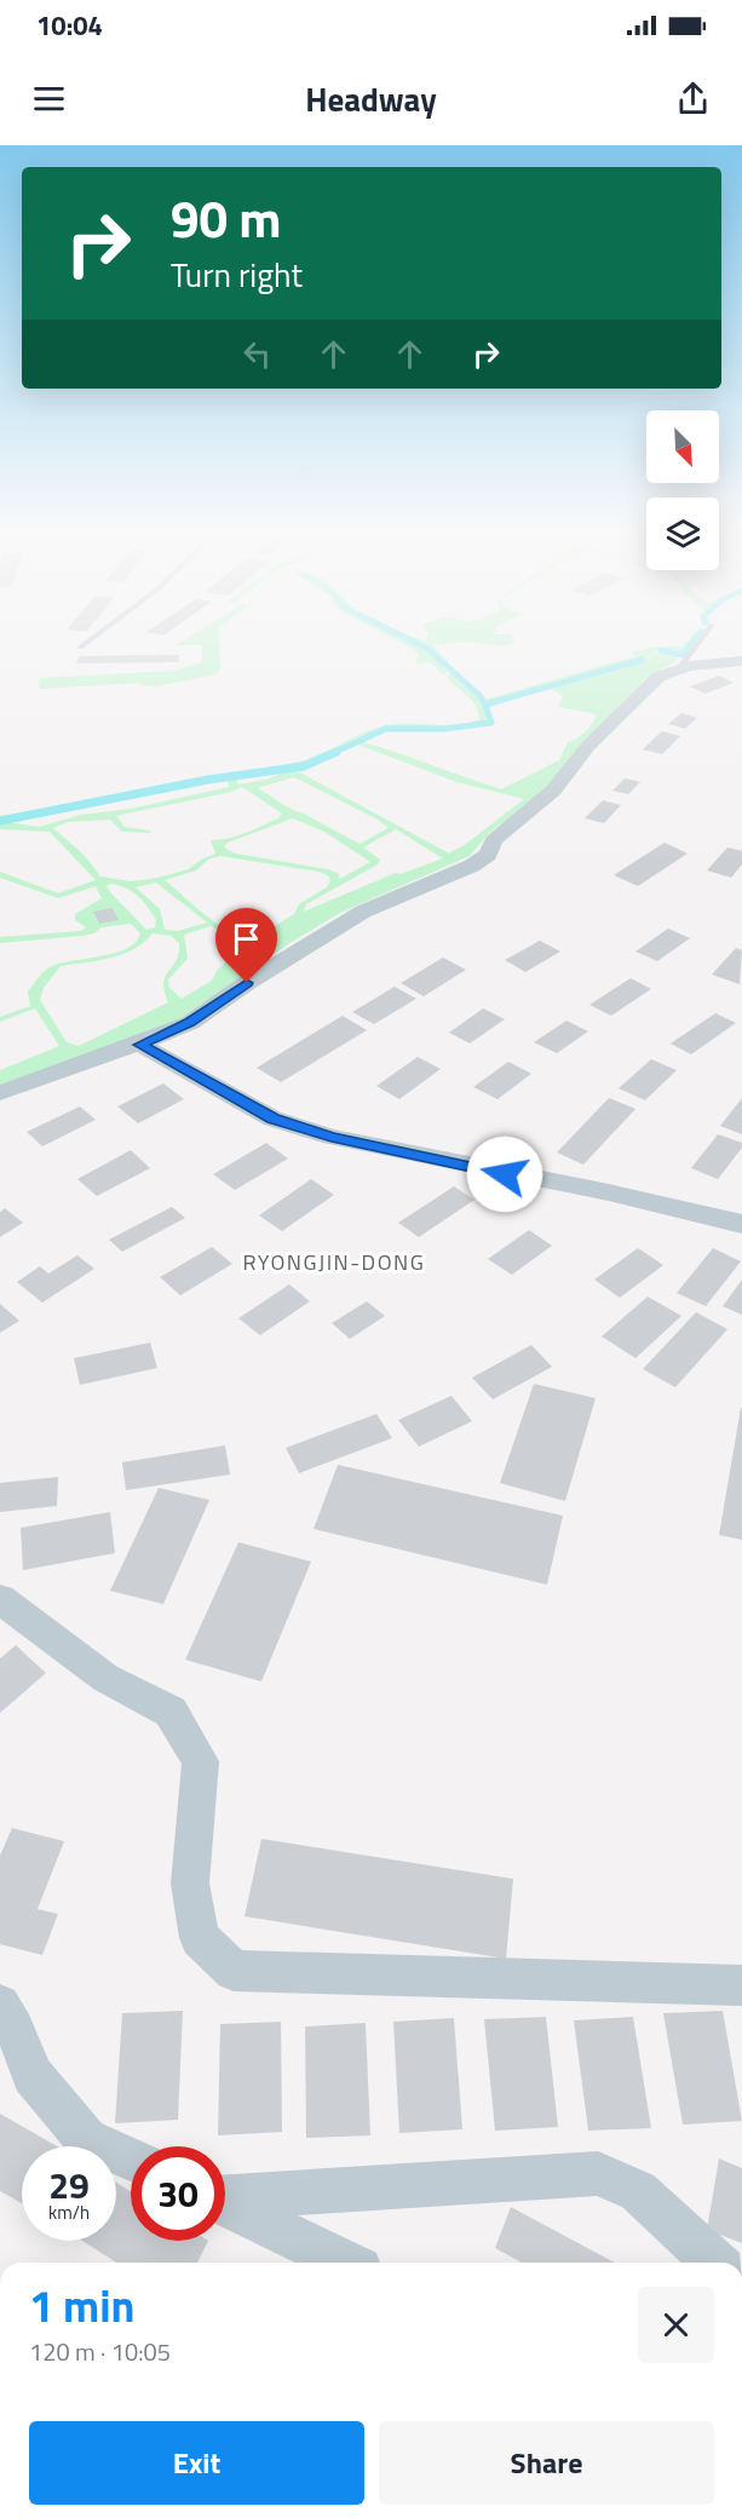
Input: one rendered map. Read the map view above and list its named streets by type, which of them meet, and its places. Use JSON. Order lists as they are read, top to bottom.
{
  "districts": ["RYONGJIN-DONG"],
  "north": "bottom right",
  "page": {
    "status": "10:04",
    "header": "Headway",
    "turn": ["90 m", "Turn right"],
    "speed": "29 km/h",
    "limit": "30",
    "heading": ["1 min", "120 m · 10:05"],
    "buttons": ["Exit", "Share"]
  }
}
